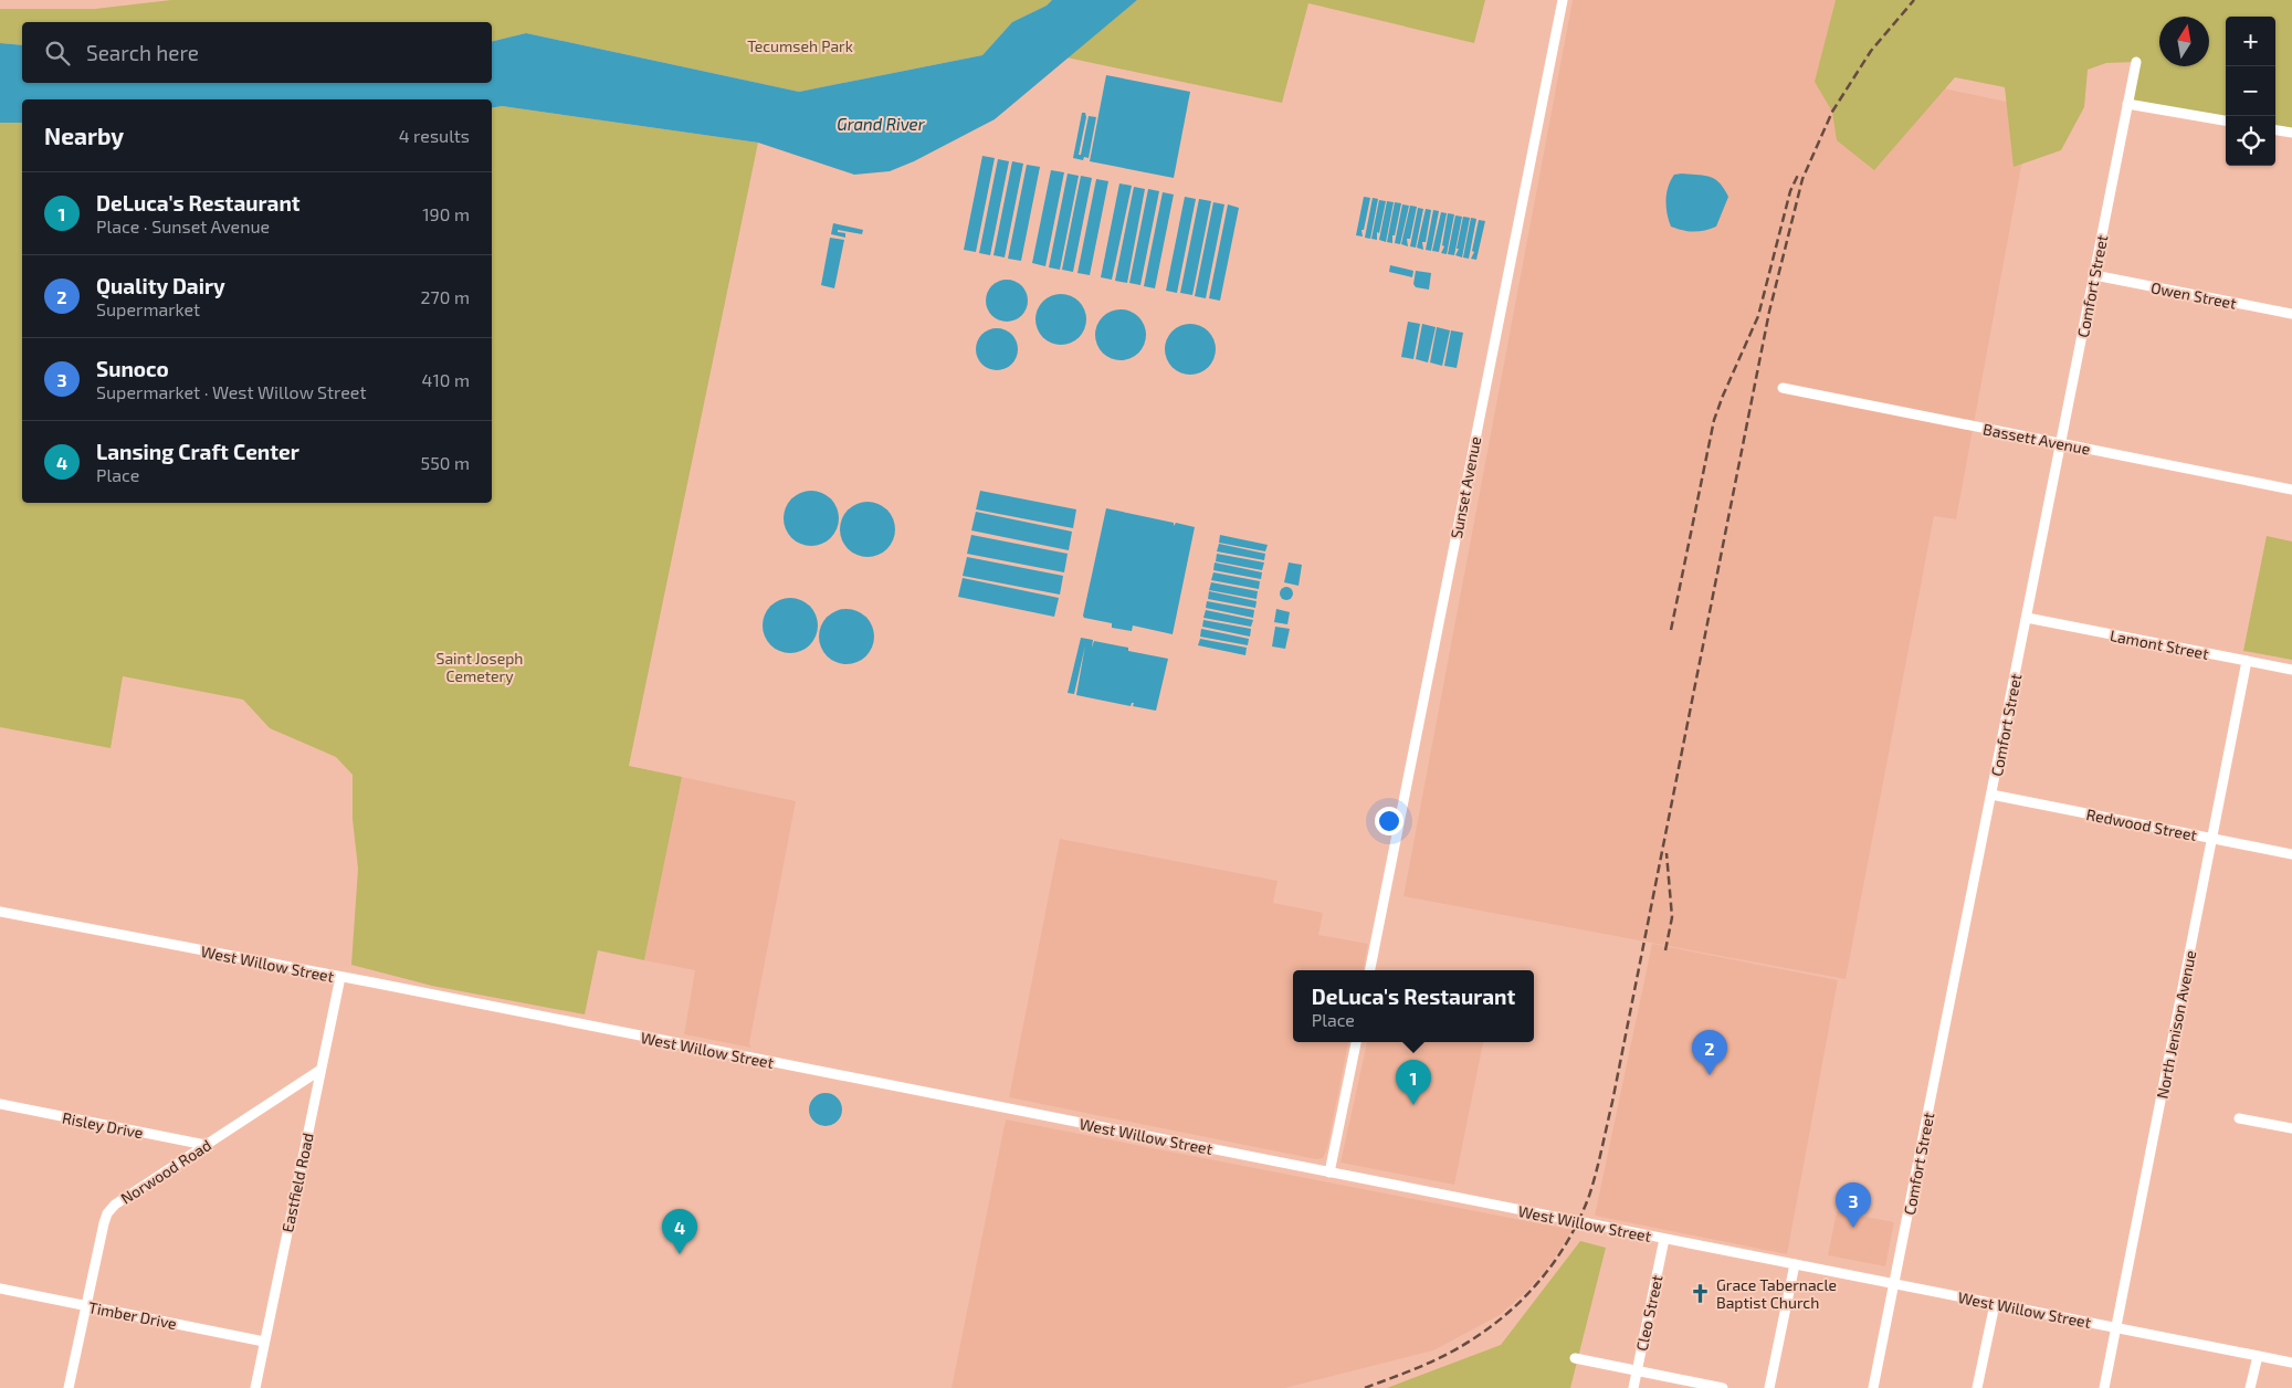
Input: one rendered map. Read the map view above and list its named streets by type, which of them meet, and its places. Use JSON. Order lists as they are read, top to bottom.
{
  "streets": {
    "street": [
      "Comfort Street",
      "Owen Street",
      "Bassett Avenue",
      "Sunset Avenue",
      "Lamont Street",
      "Redwood Street",
      "West Willow Street",
      "North Jenison Avenue",
      "Risley Drive",
      "Norwood Road",
      "Eastfield Road",
      "Cleo Street",
      "Timber Drive"
    ]
  },
  "crossings": [
    ["Comfort Street", "Owen Street"],
    ["Comfort Street", "Bassett Avenue"],
    ["Comfort Street", "Lamont Street"],
    ["Comfort Street", "Redwood Street"],
    ["Comfort Street", "West Willow Street"],
    ["Lamont Street", "North Jenison Avenue"],
    ["Redwood Street", "North Jenison Avenue"],
    ["West Willow Street", "North Jenison Avenue"],
    ["West Willow Street", "Eastfield Road"],
    ["West Willow Street", "Cleo Street"],
    ["Risley Drive", "Norwood Road"],
    ["Norwood Road", "Eastfield Road"],
    ["Norwood Road", "Timber Drive"],
    ["Eastfield Road", "Timber Drive"]
  ],
  "water": ["Grand River"],
  "parks": ["Tecumseh Park", "Saint Joseph Cemetery"],
  "places": {
    "church": ["Grace Tabernacle Baptist Church"]
  },
  "north": "top",
  "page": {
    "map_buttons": ["+", "−"],
    "search": "Search here",
    "heading": ["Nearby", "4 results"],
    "list": [
      {
        "mark": "1",
        "name": "DeLuca's Restaurant",
        "note": "Place · Sunset Avenue",
        "value": "190 m"
      },
      {
        "mark": "2",
        "name": "Quality Dairy",
        "note": "Supermarket",
        "value": "270 m"
      },
      {
        "mark": "3",
        "name": "Sunoco",
        "note": "Supermarket · West Willow Street",
        "value": "410 m"
      },
      {
        "mark": "4",
        "name": "Lansing Craft Center",
        "note": "Place",
        "value": "550 m"
      }
    ],
    "popup": ["DeLuca's Restaurant", "Place"],
    "pins": [
      "2",
      "1",
      "3",
      "4"
    ]
  }
}
